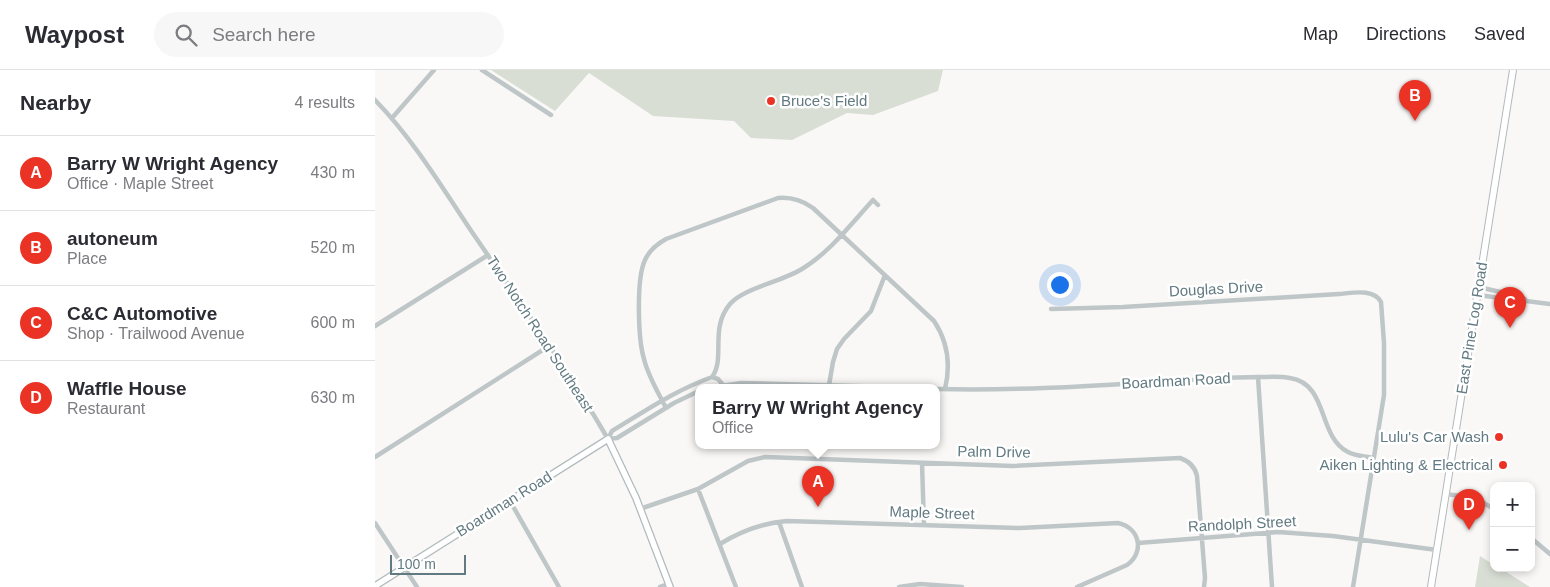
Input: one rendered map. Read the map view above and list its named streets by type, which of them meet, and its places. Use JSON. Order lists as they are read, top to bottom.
{
  "streets": {
    "main road": ["East Pine Log Road"],
    "street": [
      "Douglas Drive",
      "Two Notch Road Southeast",
      "Boardman Road",
      "Palm Drive",
      "Maple Street",
      "Randolph Street"
    ]
  },
  "crossings": [
    ["Douglas Drive", "Boardman Road"],
    ["East Pine Log Road", "Randolph Street"],
    ["Two Notch Road Southeast", "Boardman Road"],
    ["Two Notch Road Southeast", "Palm Drive"],
    ["Palm Drive", "Randolph Street"],
    ["Maple Street", "Randolph Street"]
  ],
  "places": ["Bruce's Field", "Lulu's Car Wash", "Aiken Lighting & Electrical"],
  "scale_bar": "100 m",
  "page": {
    "header": "Waypost",
    "search": "Search here",
    "nav": ["Map", "Directions", "Saved"],
    "heading": ["Nearby", "4 results"],
    "pins": [
      "B",
      "C",
      "A",
      "D"
    ],
    "list": [
      {
        "mark": "A",
        "name": "Barry W Wright Agency",
        "note": "Office · Maple Street",
        "value": "430 m"
      },
      {
        "mark": "B",
        "name": "autoneum",
        "note": "Place",
        "value": "520 m"
      },
      {
        "mark": "C",
        "name": "C&C Automotive",
        "note": "Shop · Trailwood Avenue",
        "value": "600 m"
      },
      {
        "mark": "D",
        "name": "Waffle House",
        "note": "Restaurant",
        "value": "630 m"
      }
    ],
    "popup": ["Barry W Wright Agency", "Office"],
    "map_buttons": ["+", "−"],
    "scale": "100 m"
  }
}
